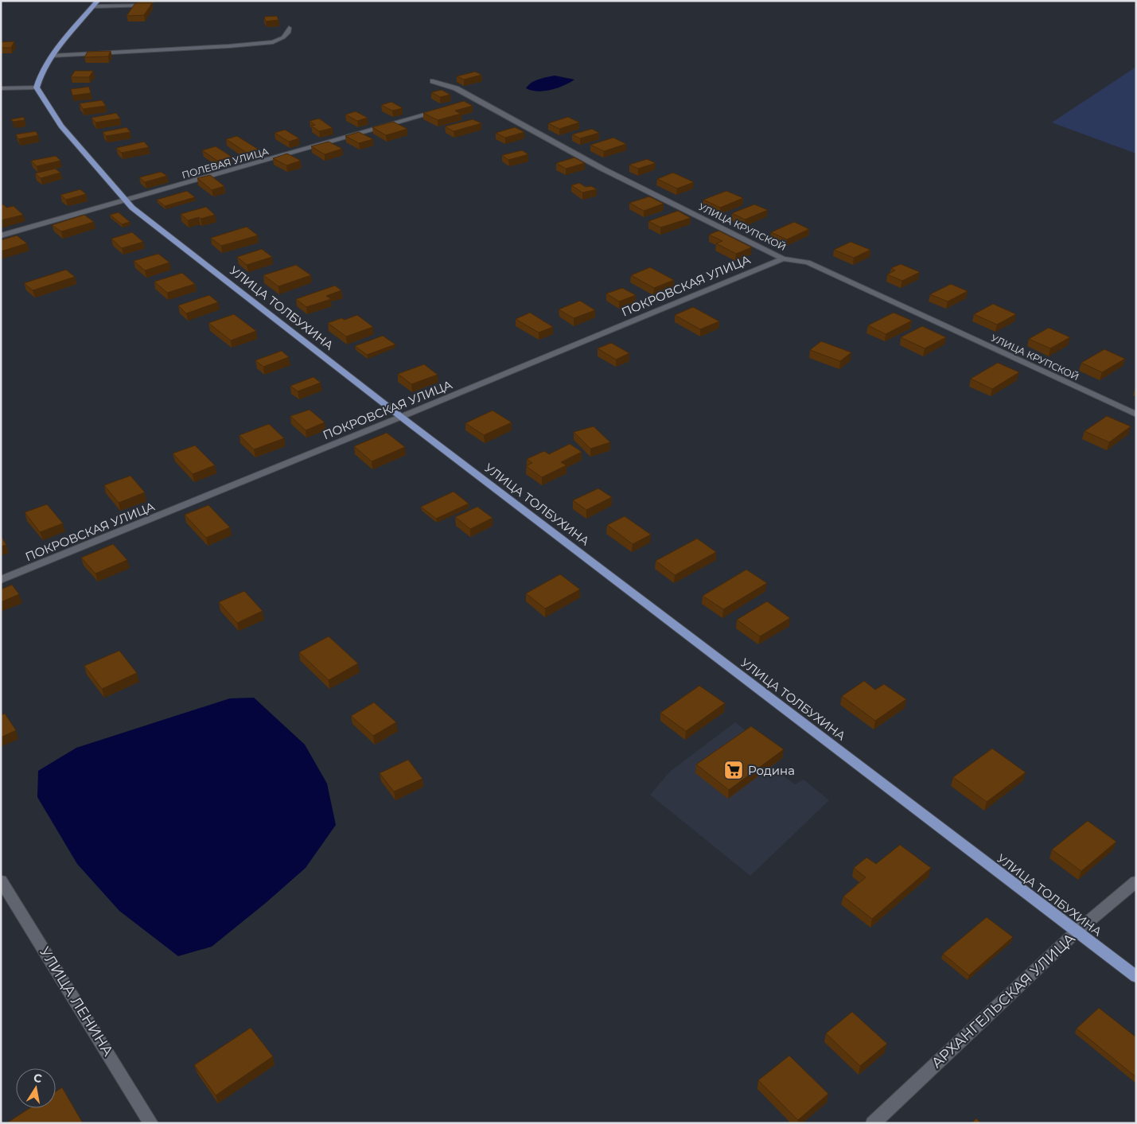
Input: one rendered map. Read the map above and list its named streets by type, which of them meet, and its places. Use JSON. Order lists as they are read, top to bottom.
{
  "streets": {
    "main road": ["УЛИЦА ТОЛБУХИНА"],
    "street": [
      "ПОЛЕВАЯ УЛИЦА",
      "УЛИЦА КРУПСКОЙ",
      "ПОКРОВСКАЯ УЛИЦА",
      "АРХАНГЕЛЬСКАЯ УЛИЦА",
      "УЛИЦА ЛЕНИНА"
    ]
  },
  "crossings": [
    ["ПОЛЕВАЯ УЛИЦА", "УЛИЦА ТОЛБУХИНА"],
    ["УЛИЦА КРУПСКОЙ", "ПОКРОВСКАЯ УЛИЦА"],
    ["ПОКРОВСКАЯ УЛИЦА", "УЛИЦА ТОЛБУХИНА"],
    ["УЛИЦА ТОЛБУХИНА", "АРХАНГЕЛЬСКАЯ УЛИЦА"]
  ],
  "places": {
    "supermarket": ["Родина"]
  },
  "north": "top"
}
